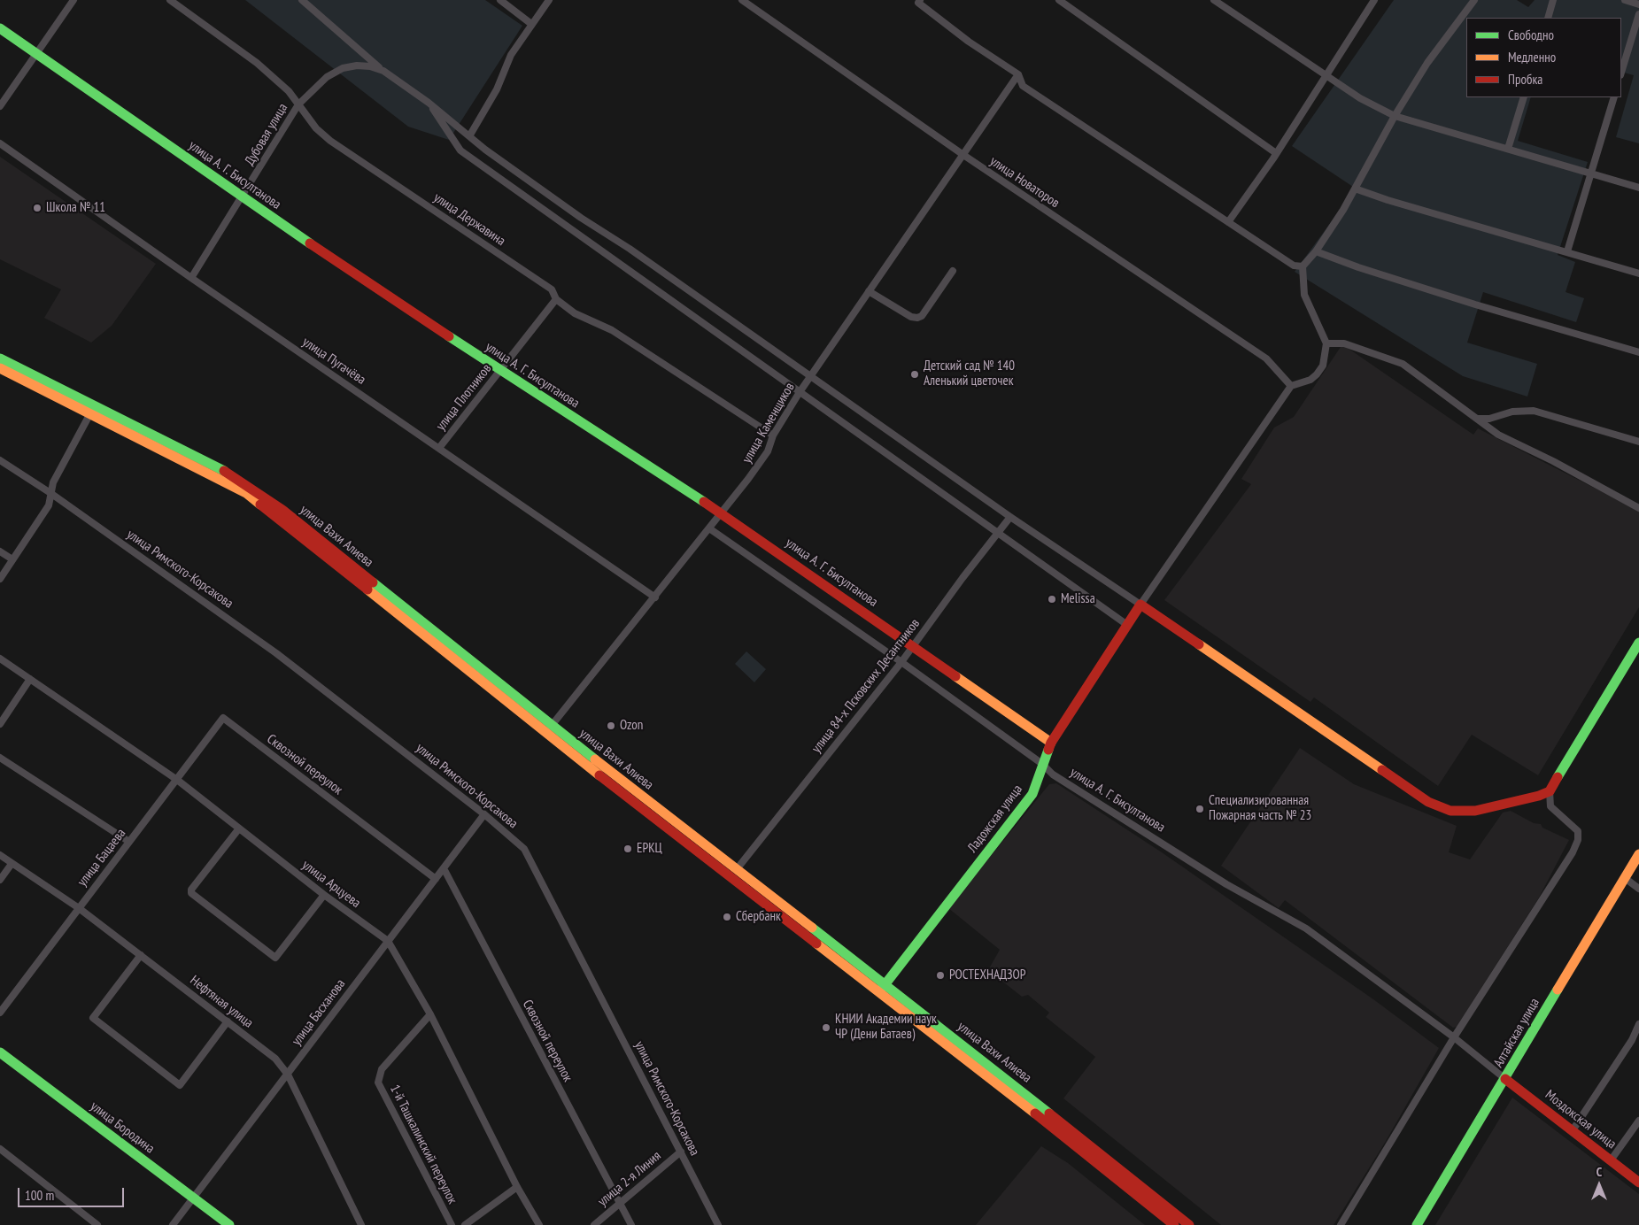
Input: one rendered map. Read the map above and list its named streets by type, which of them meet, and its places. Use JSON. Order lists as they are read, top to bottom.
{
  "streets": {
    "main road": [
      "улица А. Г. Бисултанова",
      "улица Вахи Алиева",
      "Ладожская улица",
      "Алтайская улица",
      "Моздокская улица",
      "улица Бородина"
    ],
    "street": [
      "Дубовая улица",
      "улица Новаторов",
      "улица Державина",
      "улица Пугачёва",
      "улица Плотников",
      "улица Каменщиков",
      "улица Римского-Корсакова",
      "улица 84-х Псковских Десантников",
      "Сквозной переулок",
      "улица Бацаева",
      "улица Арцуева",
      "Нефтяная улица",
      "улица Басханова",
      "1-й Ташкалинский переулок",
      "улица 2-я Линия"
    ]
  },
  "crossings": [
    ["Дубовая улица", "улица А. Г. Бисултанова"],
    ["Дубовая улица", "улица Державина"],
    ["Дубовая улица", "улица Пугачёва"],
    ["улица А. Г. Бисултанова", "улица Плотников"],
    ["улица А. Г. Бисултанова", "улица Каменщиков"],
    ["улица А. Г. Бисултанова", "улица 84-х Псковских Десантников"],
    ["улица А. Г. Бисултанова", "Ладожская улица"],
    ["улица А. Г. Бисултанова", "Алтайская улица"],
    ["улица А. Г. Бисултанова", "Моздокская улица"],
    ["улица Новаторов", "улица Каменщиков"],
    ["улица Державина", "улица Плотников"],
    ["улица Державина", "улица Каменщиков"],
    ["улица Пугачёва", "улица Плотников"],
    ["улица Пугачёва", "улица Каменщиков"],
    ["улица Каменщиков", "улица Вахи Алиева"],
    ["улица Вахи Алиева", "улица 84-х Псковских Десантников"],
    ["улица Вахи Алиева", "Ладожская улица"],
    ["улица Римского-Корсакова", "улица Басханова"],
    ["улица Римского-Корсакова", "улица 2-я Линия"],
    ["Сквозной переулок", "улица Бацаева"],
    ["Сквозной переулок", "улица Басханова"],
    ["Сквозной переулок", "улица 2-я Линия"],
    ["улица Бацаева", "улица Арцуева"],
    ["улица Бацаева", "Нефтяная улица"],
    ["улица Арцуева", "улица Басханова"],
    ["улица Арцуева", "1-й Ташкалинский переулок"],
    ["Нефтяная улица", "улица Басханова"],
    ["улица Басханова", "улица Бородина"],
    ["Алтайская улица", "Моздокская улица"]
  ],
  "places": [
    "Школа № 11",
    "Детский сад № 140 Аленький цветочек",
    "Melissa",
    "Ozon",
    "Специализированная Пожарная часть № 23",
    "ЕРКЦ",
    "Сбербанк",
    "РОСТЕХНАДЗОР",
    "КНИИ Академии наук ЧР (Дени Батаев)"
  ],
  "legend": ["Свободно", "Медленно", "Пробка"],
  "scale_bar": "100 m",
  "north": "top"
}
